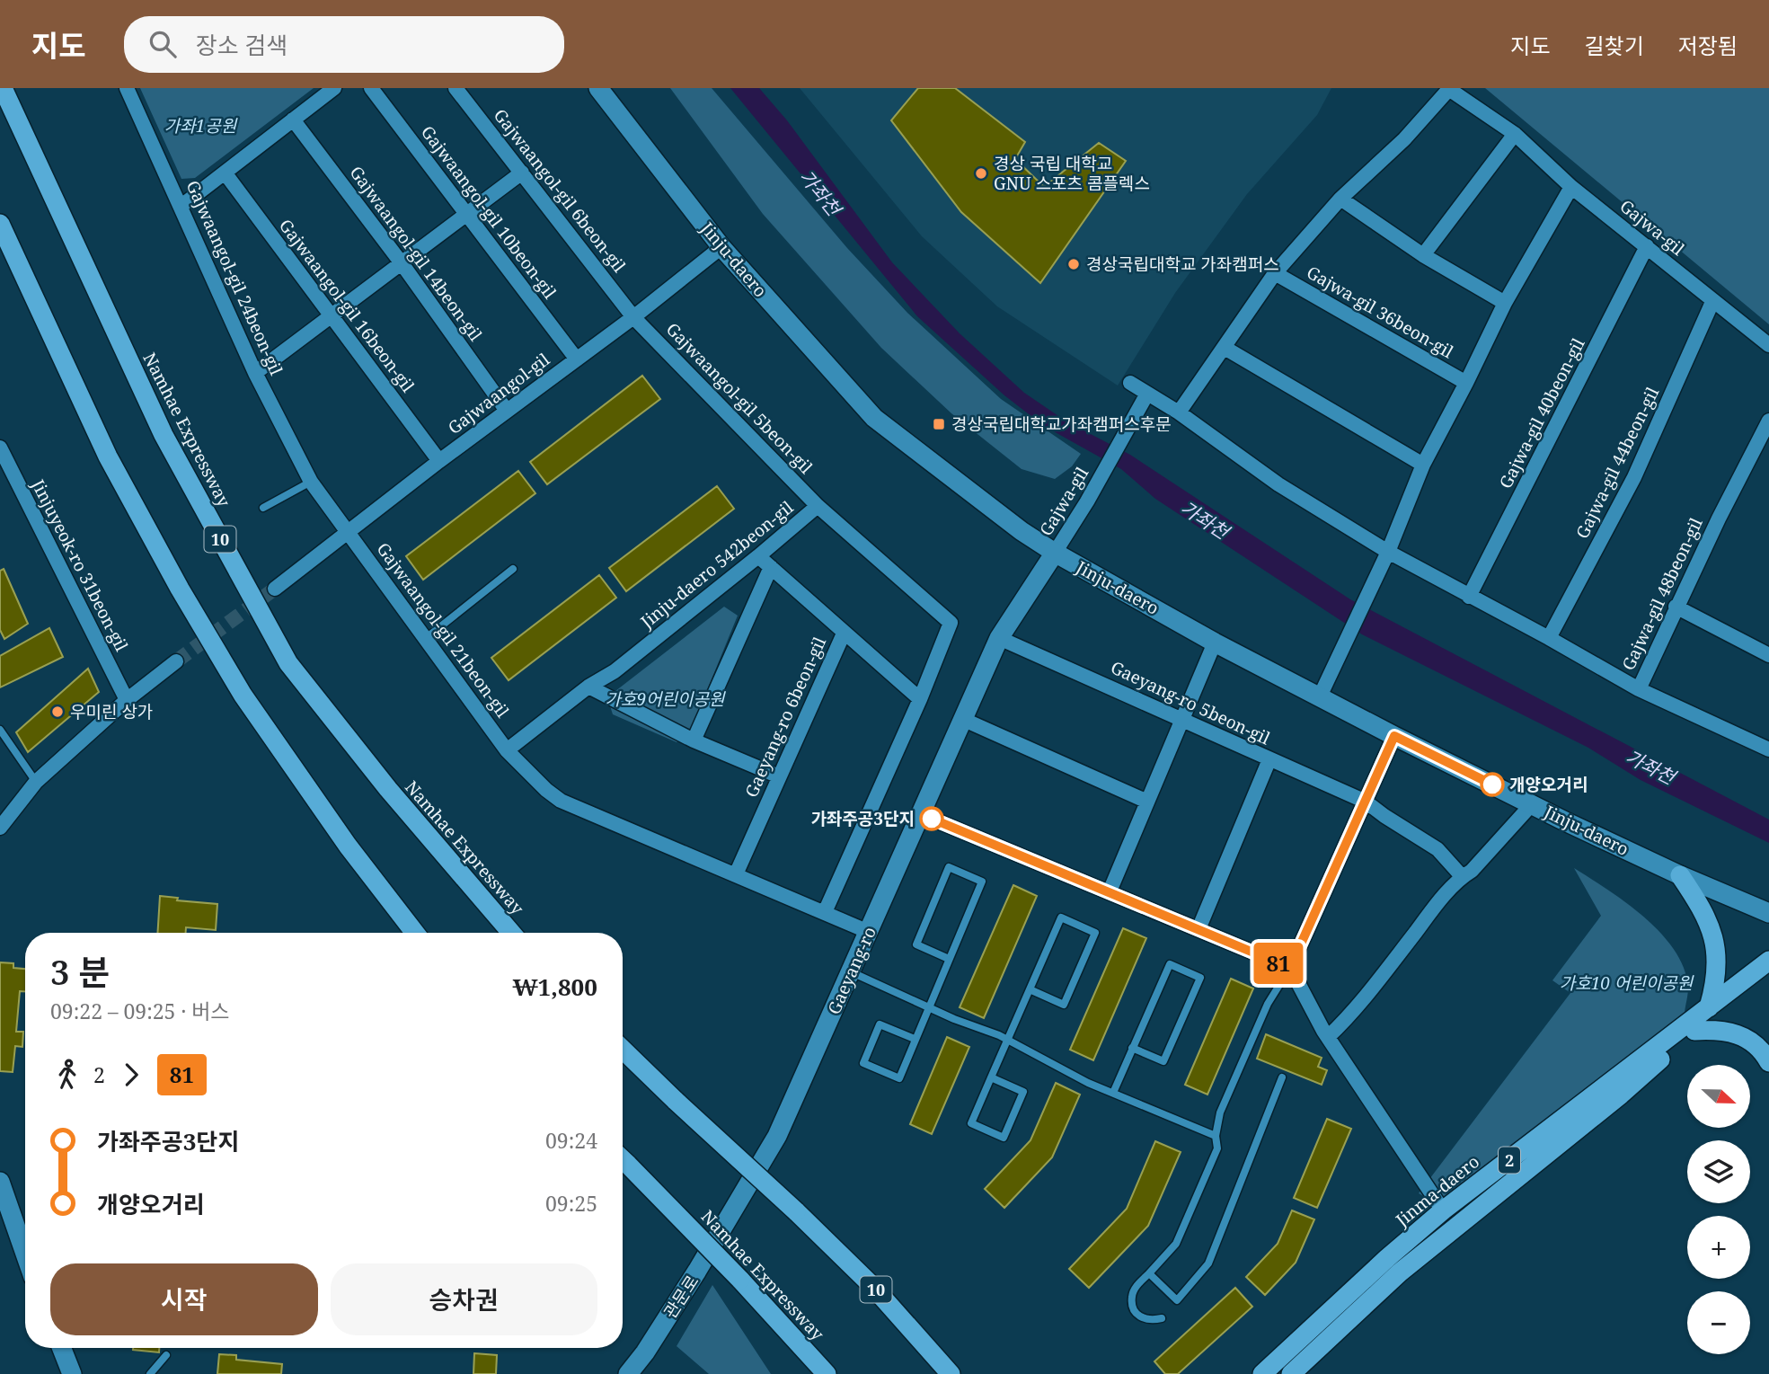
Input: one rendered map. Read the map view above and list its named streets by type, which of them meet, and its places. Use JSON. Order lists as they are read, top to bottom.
{
  "streets": {
    "highway": [
      "Namhae Expressway",
      "10",
      "2",
      "Jinma-daero"
    ],
    "street": [
      "Gajwaangol-gil 6beon-gil",
      "Gajwaangol-gil 10beon-gil",
      "Gajwa-gil",
      "Gajwaangol-gil 14beon-gil",
      "Jinju-daero",
      "Gajwaangol-gil 24beon-gil",
      "Gajwaangol-gil 16beon-gil",
      "Gajwa-gil 36beon-gil",
      "Gajwaangol-gil",
      "Gajwaangol-gil 5beon-gil",
      "Gajwa-gil 40beon-gil",
      "Gajwa-gil 44beon-gil",
      "Jinju-daero 542beon-gil",
      "Jinjuyeok-ro 31beon-gil",
      "Gajwa-gil 48beon-gil",
      "Gajwaangol-gil 21beon-gil",
      "Gaeyang-ro 5beon-gil",
      "Gaeyang-ro 6beon-gil",
      "Gaeyang-ro",
      "관문로"
    ]
  },
  "crossings": [
    ["Gajwaangol-gil 6beon-gil", "Gajwaangol-gil"],
    ["Gajwaangol-gil 6beon-gil", "Gajwaangol-gil 5beon-gil"],
    ["Gajwaangol-gil 10beon-gil", "Gajwaangol-gil"],
    ["Gajwa-gil", "Jinju-daero"],
    ["Gajwa-gil", "Gajwa-gil 36beon-gil"],
    ["Gajwa-gil", "Gajwa-gil 40beon-gil"],
    ["Gajwa-gil", "Gajwa-gil 44beon-gil"],
    ["Gajwa-gil", "Gaeyang-ro"],
    ["Gajwaangol-gil 14beon-gil", "Gajwaangol-gil"],
    ["Jinju-daero", "Gajwa-gil 36beon-gil"],
    ["Jinju-daero", "Gajwaangol-gil"],
    ["Jinju-daero", "Gaeyang-ro"],
    ["Gajwaangol-gil 16beon-gil", "Gajwaangol-gil"],
    ["Gajwaangol-gil", "Gajwaangol-gil 5beon-gil"],
    ["Gajwaangol-gil", "Gajwaangol-gil 21beon-gil"],
    ["Gajwaangol-gil 5beon-gil", "Jinju-daero 542beon-gil"],
    ["Jinju-daero 542beon-gil", "Gajwaangol-gil 21beon-gil"],
    ["Jinju-daero 542beon-gil", "Gaeyang-ro 6beon-gil"],
    ["Gaeyang-ro 5beon-gil", "Gaeyang-ro"],
    ["Gaeyang-ro", "관문로"]
  ],
  "water": ["가좌천"],
  "parks": ["가좌1공원", "가호9어린이공원", "가호10 어린이공원"],
  "places": {
    "other": [
      "경상 국립 대학교 GNU 스포츠 콤플렉스",
      "경상국립대학교 가좌캠퍼스",
      "우미린 상가",
      "개양오거리",
      "가좌주공3단지"
    ],
    "transit": ["경상국립대학교가좌캠퍼스후문"]
  },
  "lines": ["bus line 81"],
  "north": "right",
  "page": {
    "header": "지도",
    "search": "장소 검색",
    "nav": ["지도", "길찾기", "저장됨"],
    "on_map": "81",
    "heading": ["3 분", "09:22 – 09:25 · 버스", "₩1,800"],
    "legs": ["2", "81"],
    "map_buttons": ["+", "−"],
    "list": [
      {
        "name": "가좌주공3단지",
        "value": "09:24"
      },
      {
        "name": "개양오거리",
        "value": "09:25"
      }
    ],
    "buttons": ["시작", "승차권"]
  }
}
